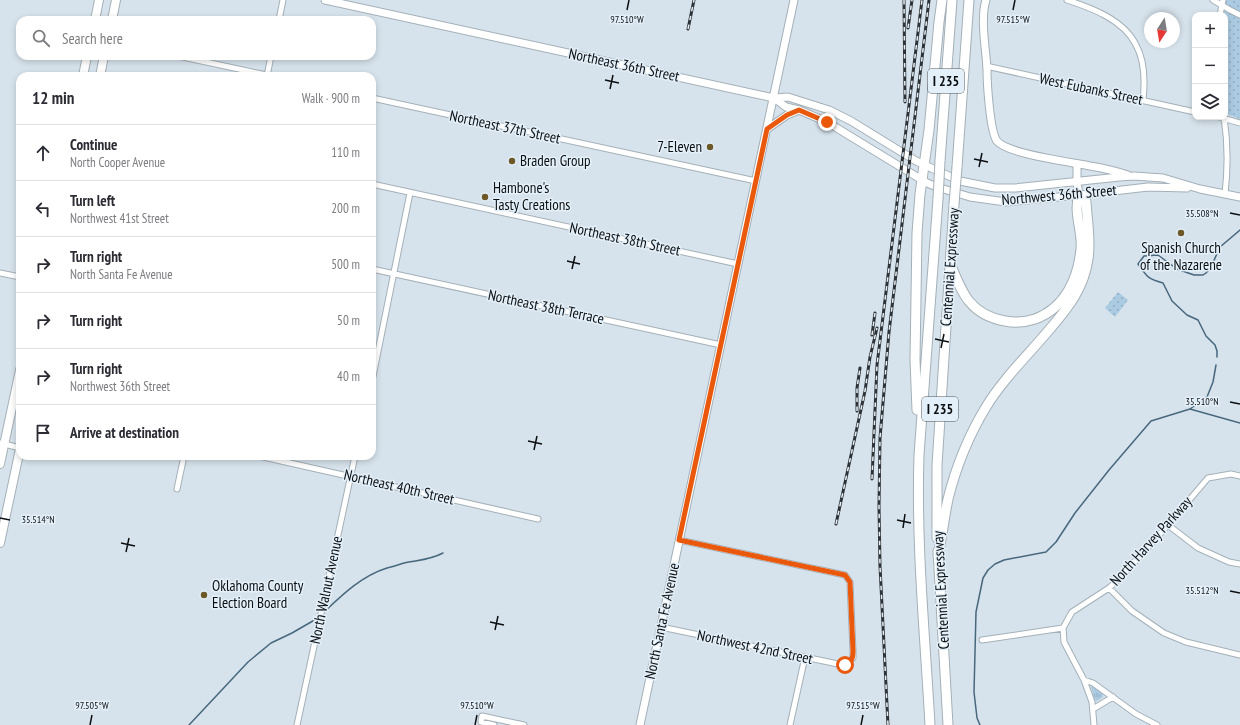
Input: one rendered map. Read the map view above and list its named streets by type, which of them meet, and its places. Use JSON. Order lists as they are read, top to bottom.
{
  "streets": {
    "highway": ["I 235", "Centennial Expressway"],
    "main road": ["Northeast 36th Street", "Northwest 36th Street", "North Santa Fe Avenue"],
    "street": [
      "West Eubanks Street",
      "Northeast 37th Street",
      "Northeast 38th Street",
      "Northeast 38th Terrace",
      "Northeast 40th Street",
      "North Harvey Parkway",
      "North Walnut Avenue",
      "Northwest 42nd Street"
    ]
  },
  "crossings": [
    ["Northeast 36th Street", "Northwest 36th Street"],
    ["Northeast 36th Street", "North Santa Fe Avenue"],
    ["West Eubanks Street", "Northwest 36th Street"],
    ["Northeast 37th Street", "North Santa Fe Avenue"],
    ["Northwest 36th Street", "North Santa Fe Avenue"],
    ["Northeast 38th Street", "North Santa Fe Avenue"],
    ["Northeast 38th Terrace", "North Santa Fe Avenue"],
    ["Northeast 40th Street", "North Walnut Avenue"],
    ["North Santa Fe Avenue", "Northwest 42nd Street"]
  ],
  "places": [
    "7-Eleven",
    "Braden Group",
    "Hambone's Tasty Creations",
    "Spanish Church of the Nazarene",
    "Oklahoma County Election Board"
  ],
  "north": "bottom",
  "page": {
    "map_buttons": ["+", "−"],
    "search": "Search here",
    "heading": ["12 min", "Walk · 900 m"],
    "list": [
      ["Continue", "North Cooper Avenue", "110 m"],
      ["Turn left", "Northwest 41st Street", "200 m"],
      ["Turn right", "North Santa Fe Avenue", "500 m"],
      ["Turn right", "50 m"],
      ["Turn right", "Northwest 36th Street", "40 m"],
      "Arrive at destination"
    ]
  },
  "coordinates": [
    "97.510°W",
    "97.515°W",
    "35.508°N",
    "35.510°N",
    "35.514°N",
    "35.512°N",
    "97.505°W"
  ]
}
